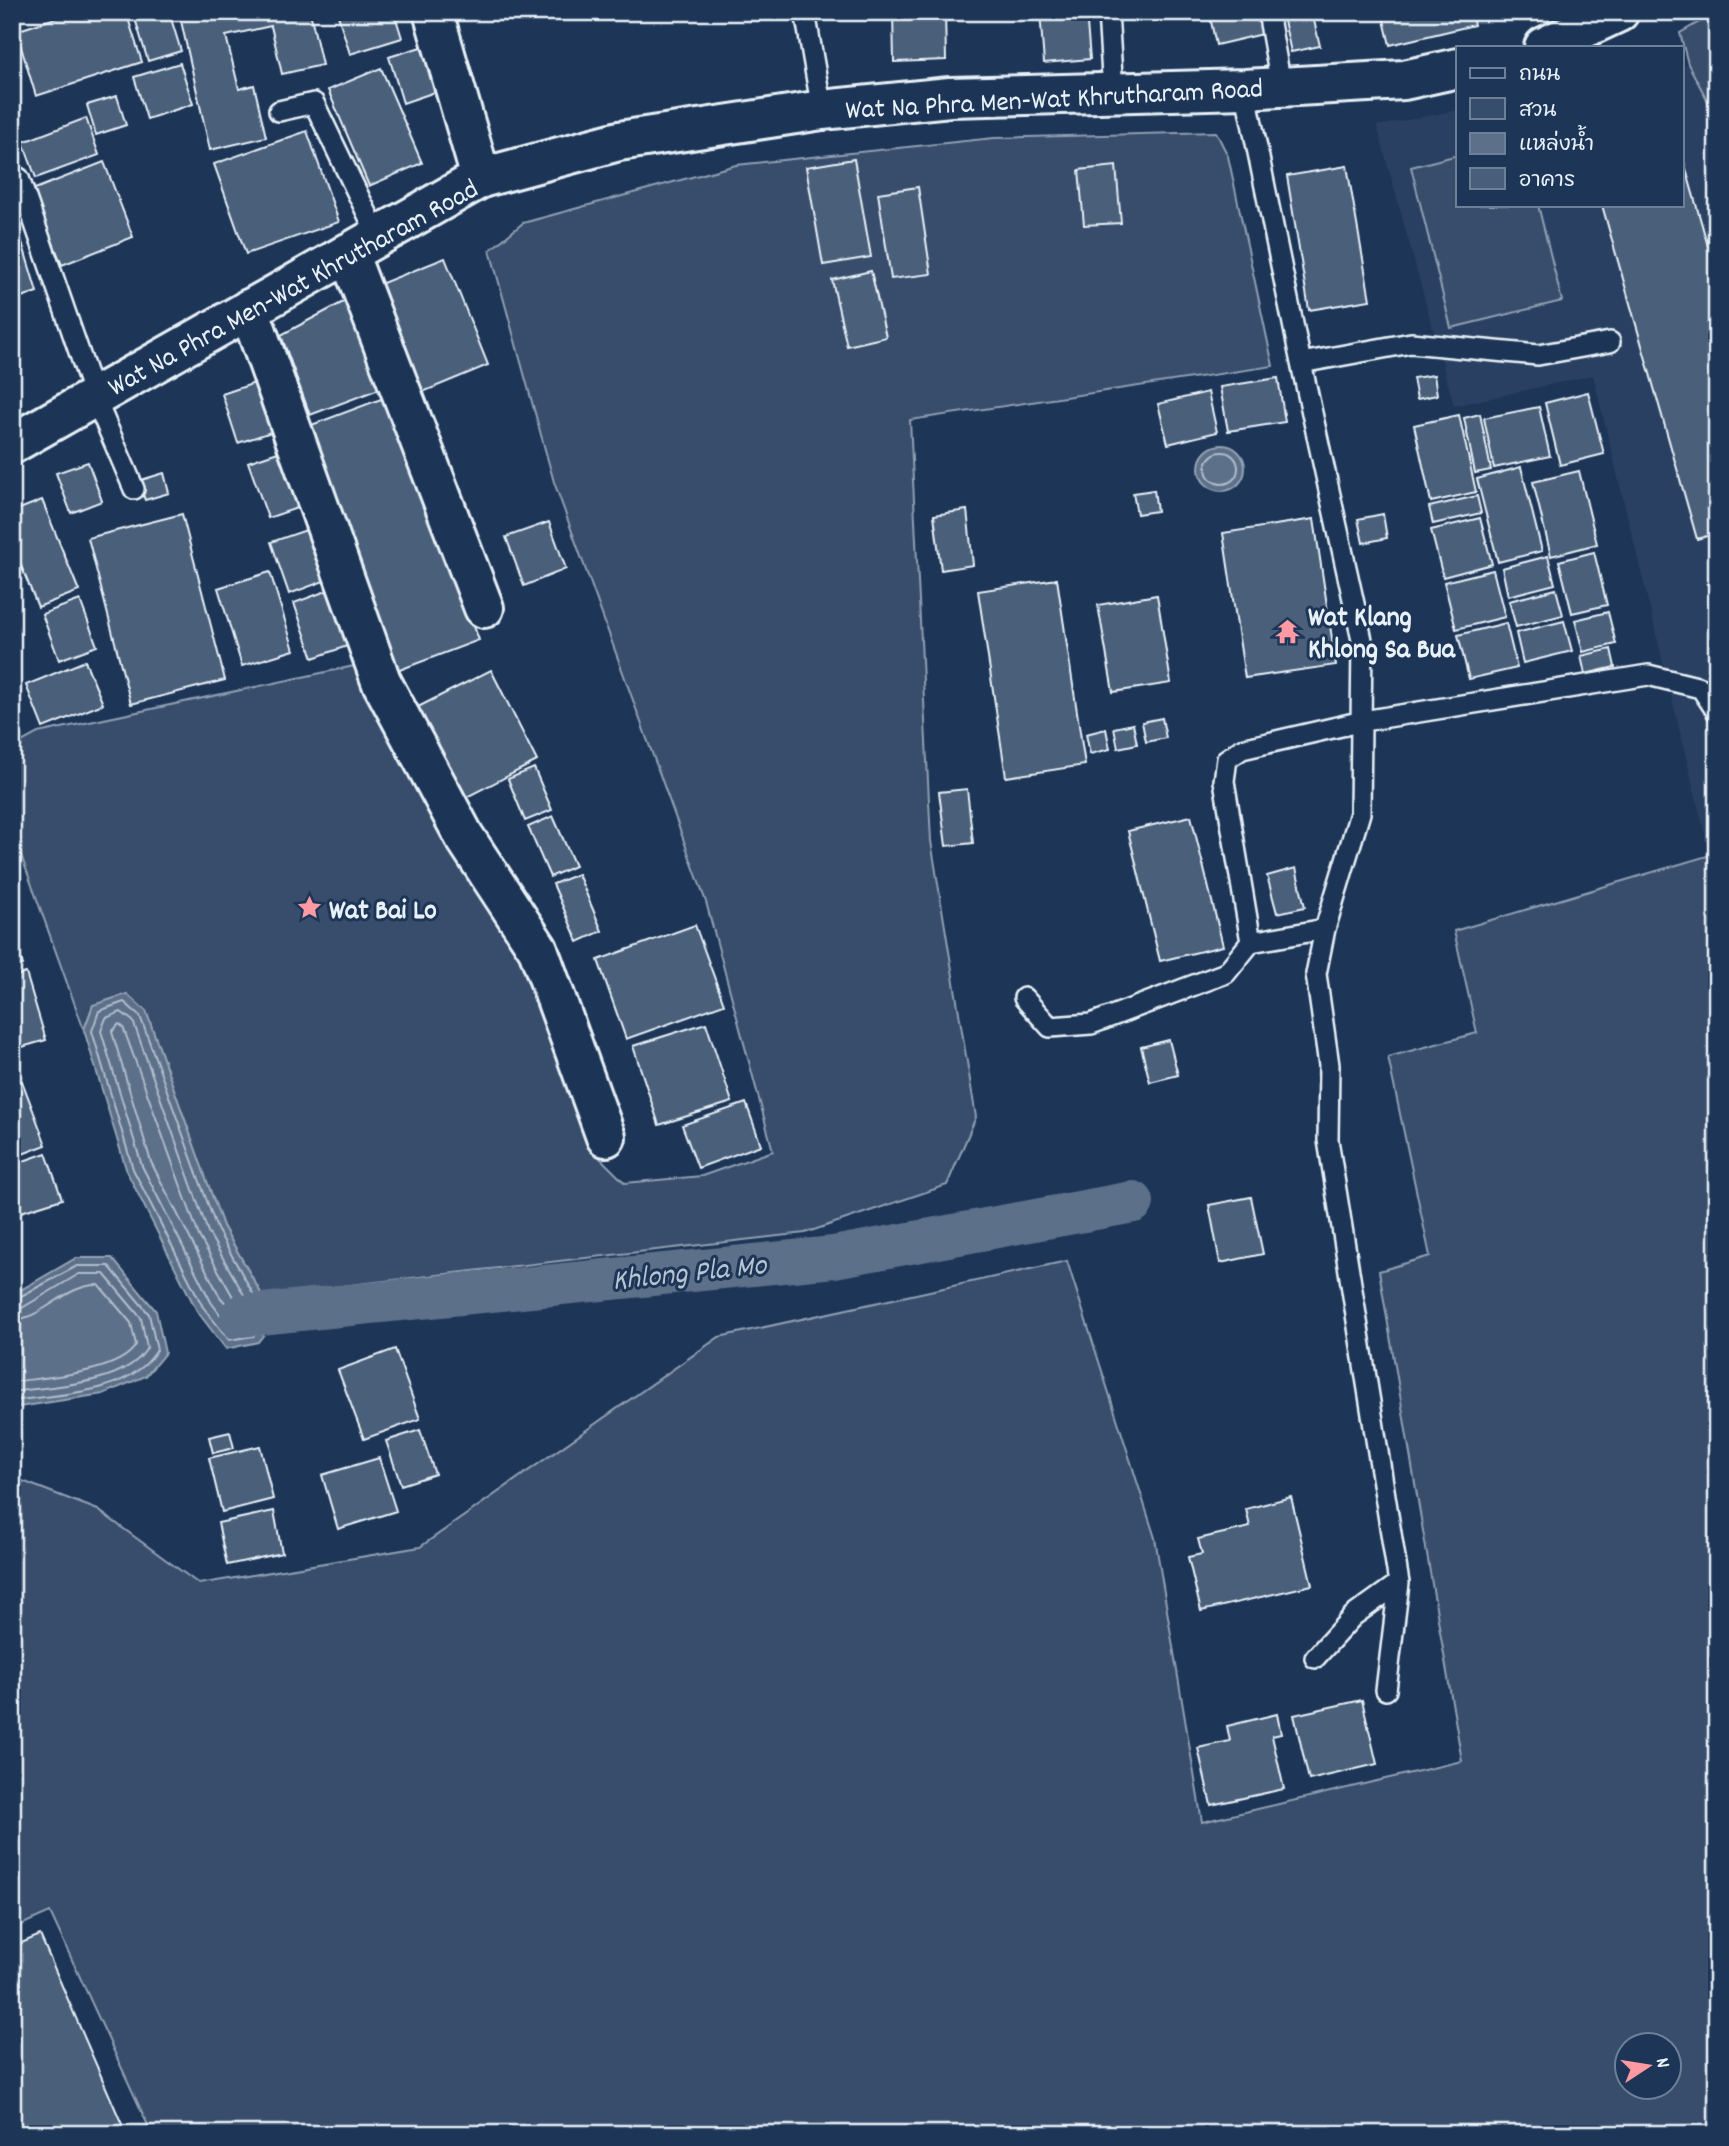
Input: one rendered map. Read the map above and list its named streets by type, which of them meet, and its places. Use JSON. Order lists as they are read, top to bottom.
{
  "streets": {
    "street": ["Wat Na Phra Men-Wat Khrutharam Road"]
  },
  "water": ["Khlong Pla Mo"],
  "places": {
    "temple": ["Wat Klang Khlong Sa Bua"],
    "place": ["Wat Bai Lo"]
  },
  "legend": [
    "ถนน",
    "สวน",
    "แหล่งน้ำ",
    "อาคาร"
  ],
  "north": "right"
}
